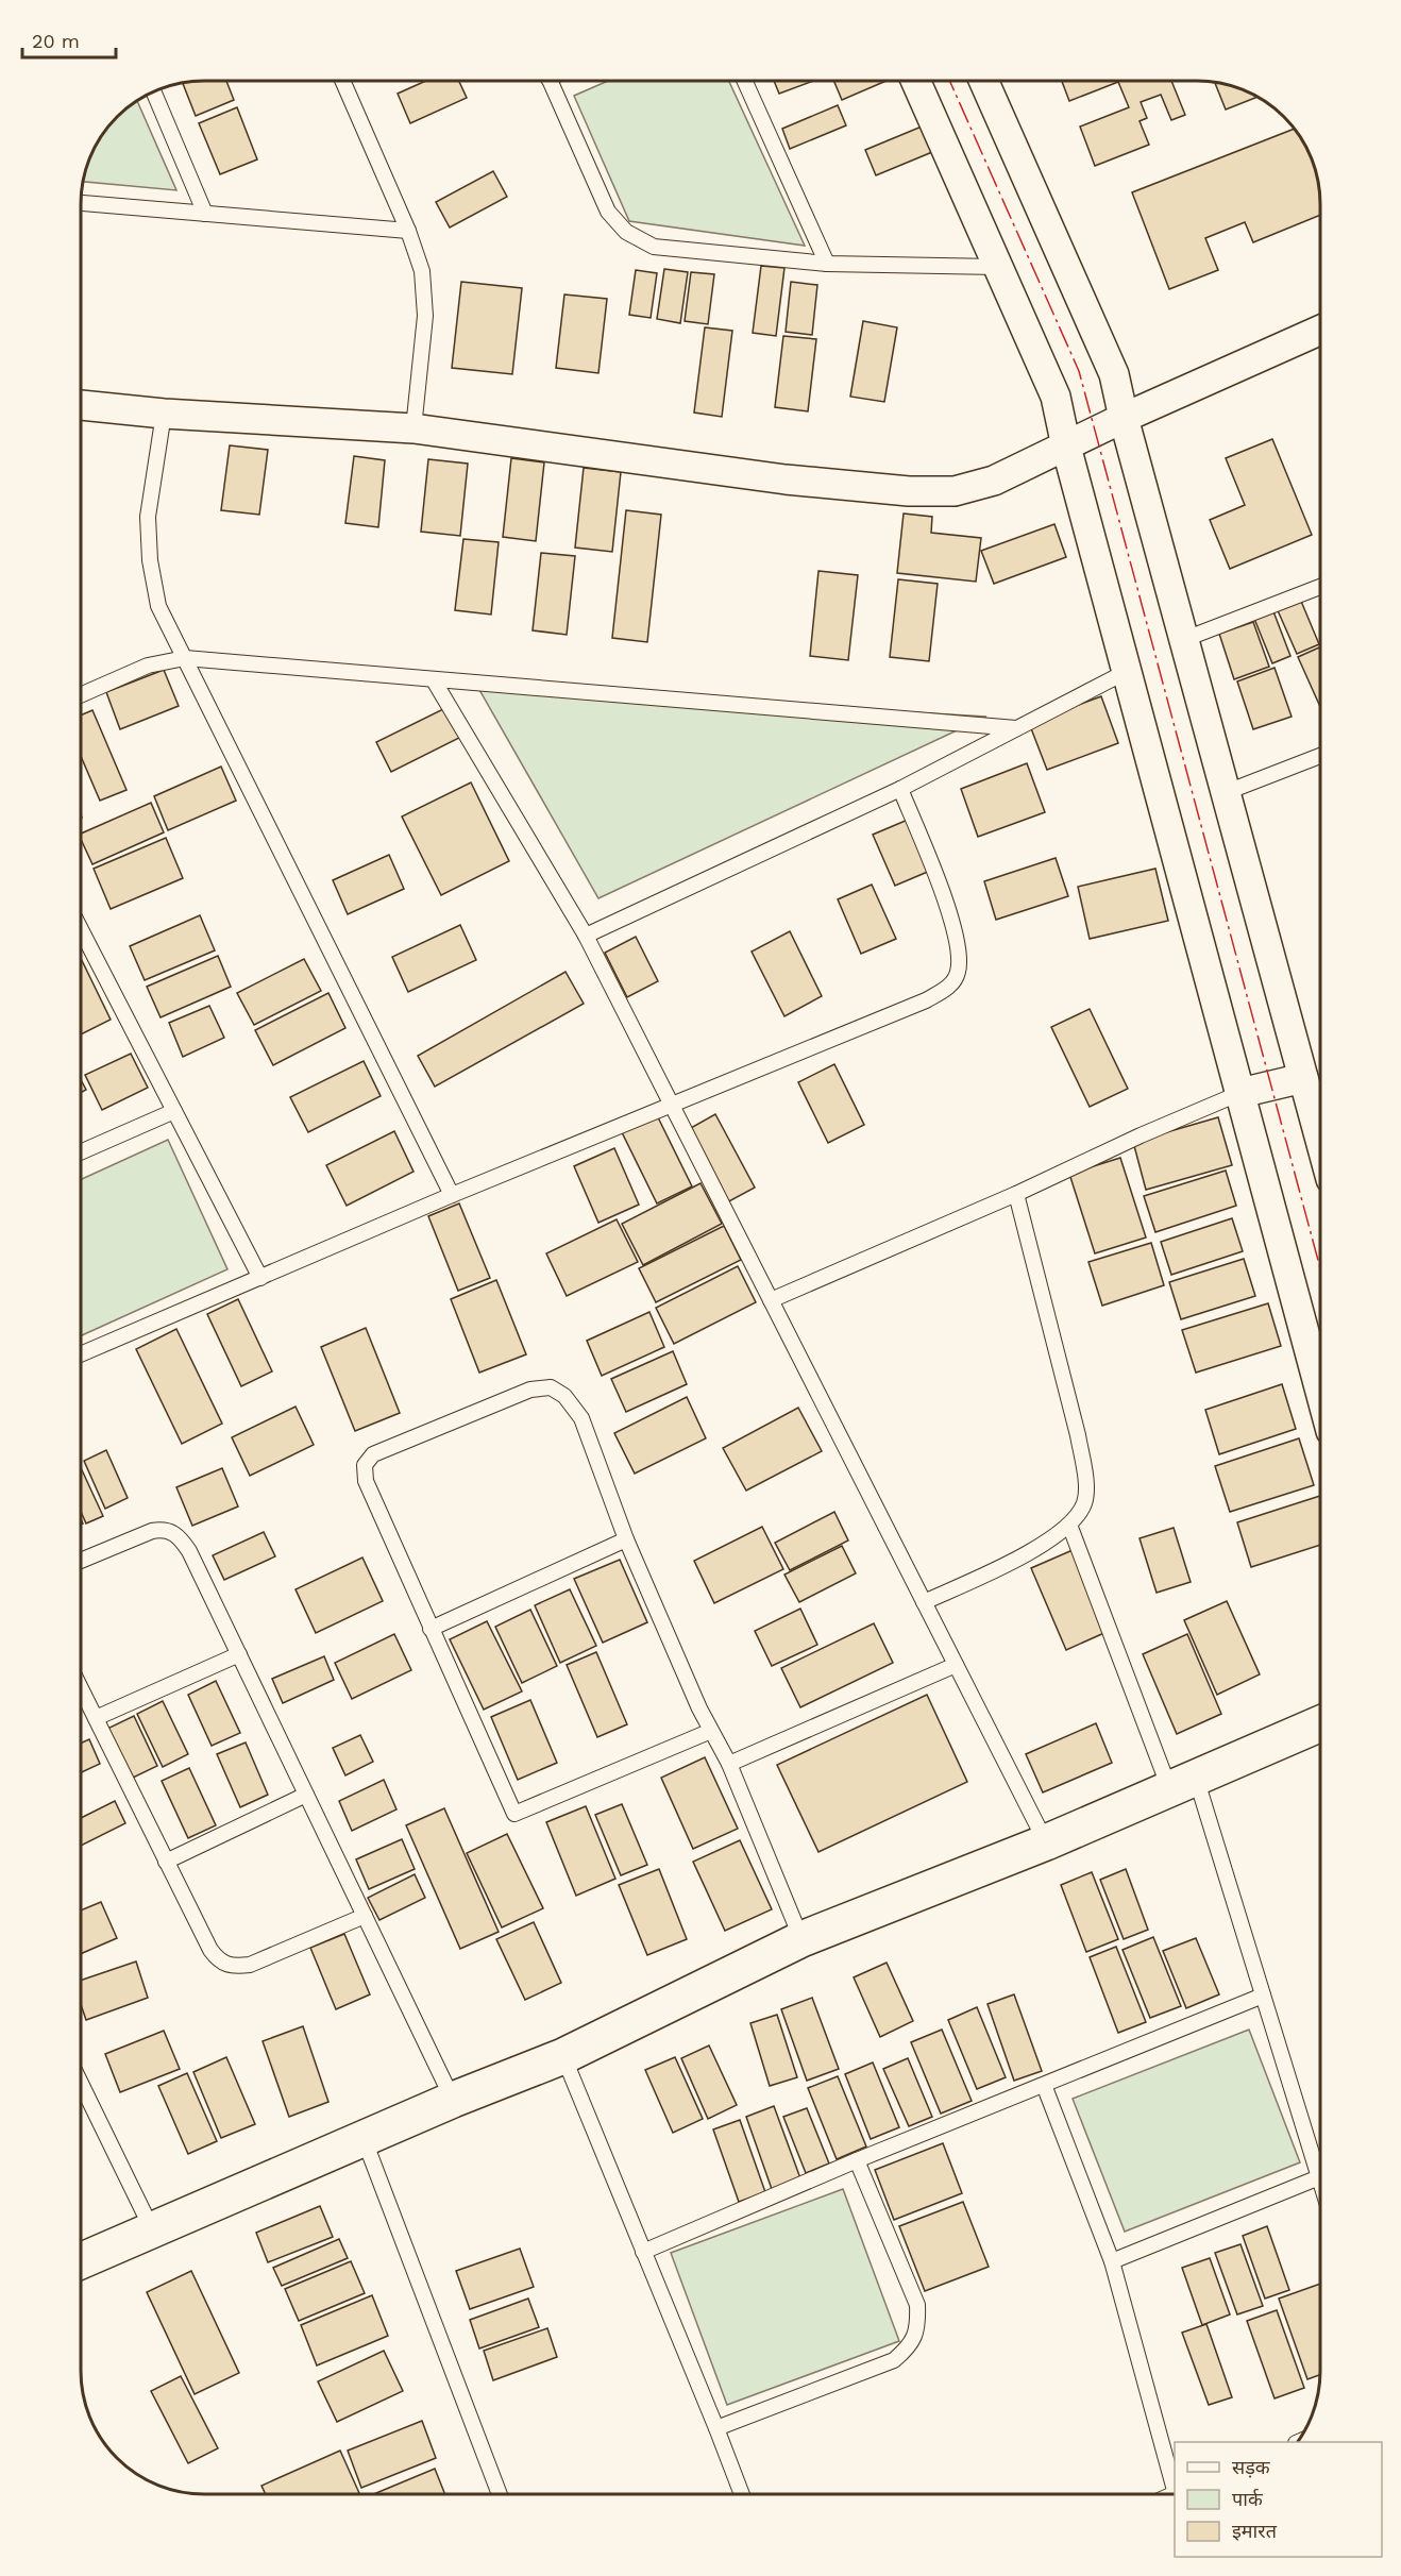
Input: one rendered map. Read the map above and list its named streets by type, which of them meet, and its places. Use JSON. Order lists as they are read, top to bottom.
{
  "legend": ["सड़क", "पार्क", "इमारत"],
  "scale_bar": "20 m"
}
